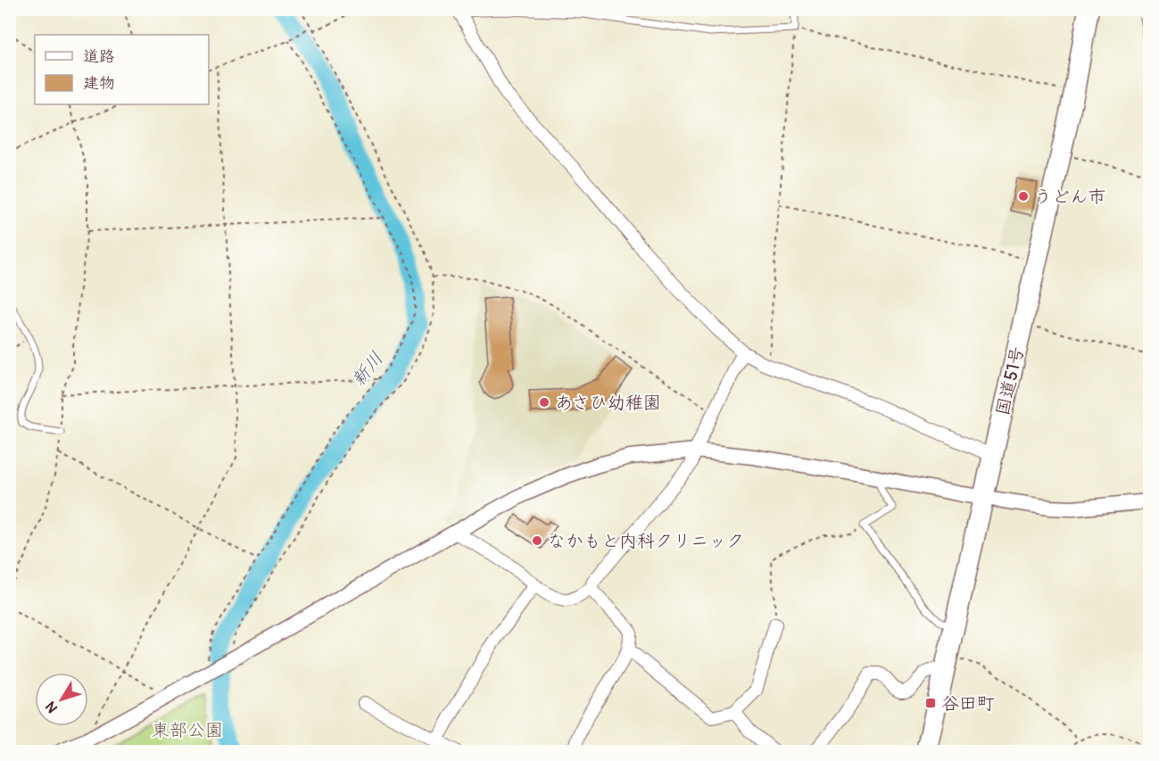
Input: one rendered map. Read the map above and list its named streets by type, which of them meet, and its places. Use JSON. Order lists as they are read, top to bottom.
{
  "streets": {
    "highway": ["国道51号"]
  },
  "water": ["新川"],
  "parks": ["東部公園"],
  "places": {
    "other": ["うどん市", "あさひ幼稚園", "なかもと内科クリニック"],
    "transit": ["谷田町"]
  },
  "legend": ["道路", "建物"],
  "north": "bottom left"
}
